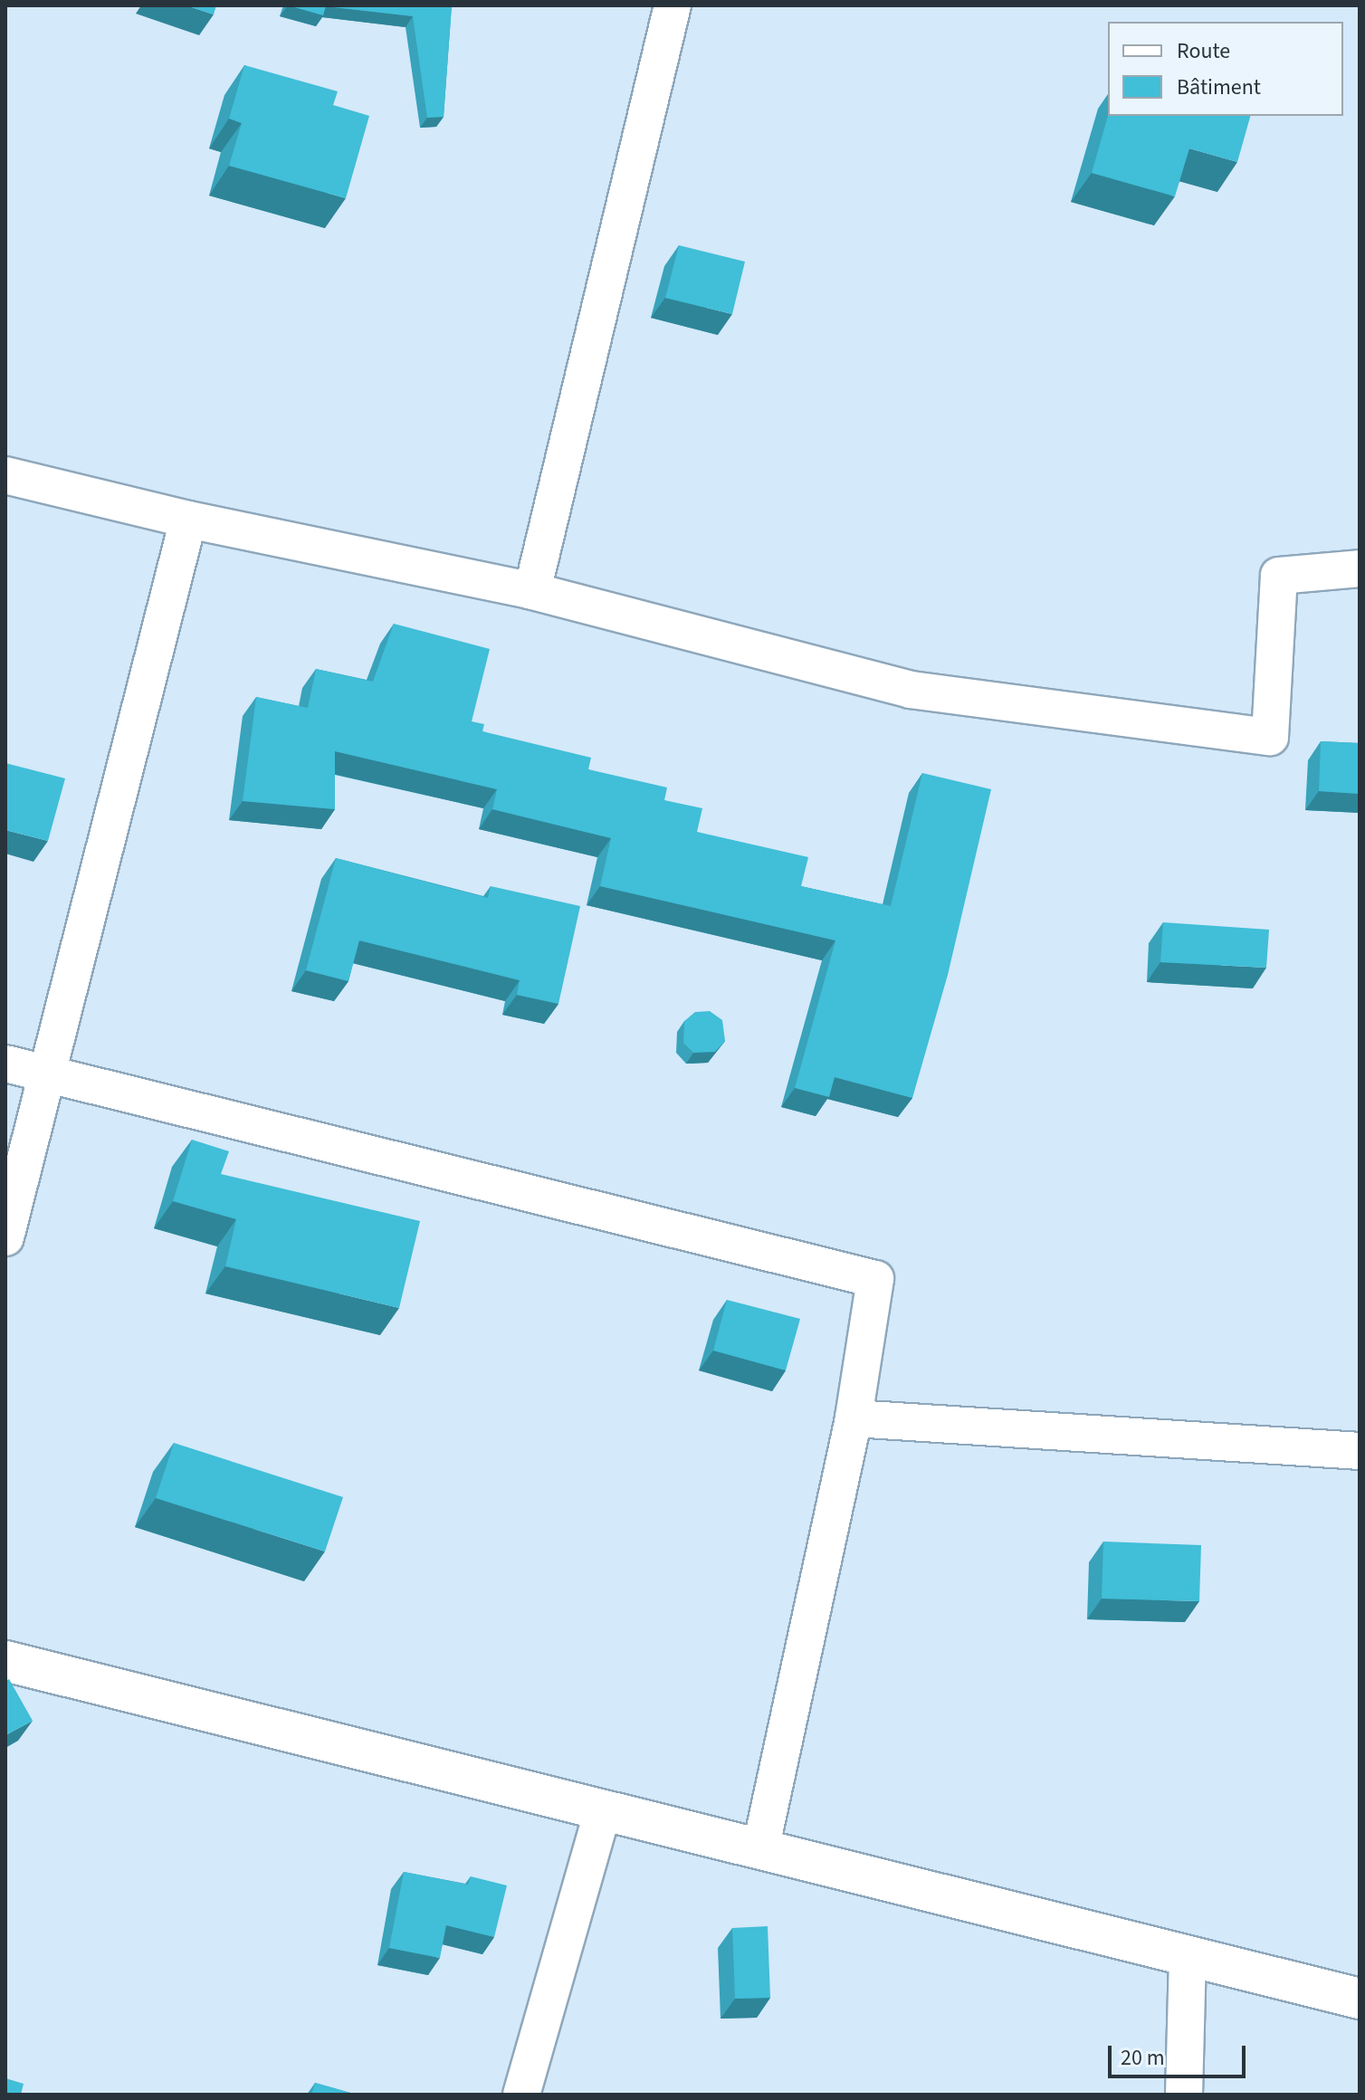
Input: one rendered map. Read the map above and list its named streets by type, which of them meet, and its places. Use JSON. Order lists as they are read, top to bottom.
{
  "legend": ["Route", "Bâtiment"],
  "scale_bar": "20 m"
}
